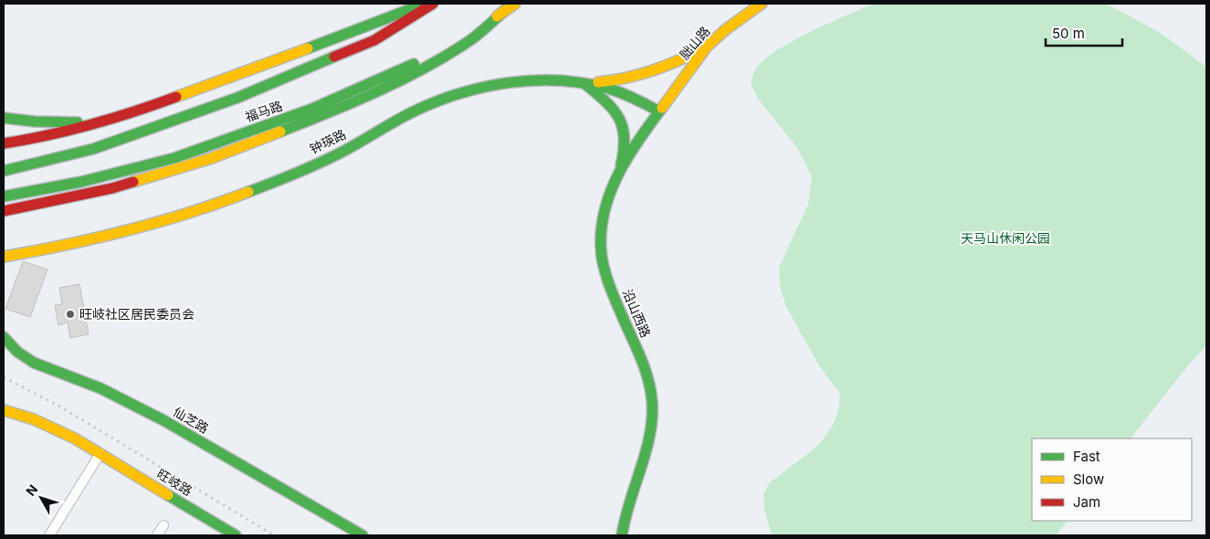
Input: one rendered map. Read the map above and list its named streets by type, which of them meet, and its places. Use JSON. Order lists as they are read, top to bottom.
{
  "streets": {
    "main road": [
      "胐山路",
      "福马路",
      "钟瑛路",
      "沿山西路",
      "仙芝路",
      "旺岐路"
    ]
  },
  "crossings": [
    ["胐山路", "钟瑛路"],
    ["胐山路", "沿山西路"],
    ["钟瑛路", "沿山西路"]
  ],
  "parks": ["天马山休闲公园"],
  "places": ["旺岐社区居民委员会"],
  "legend": ["Fast", "Slow", "Jam"],
  "scale_bar": "50 m",
  "north": "top left"
}
